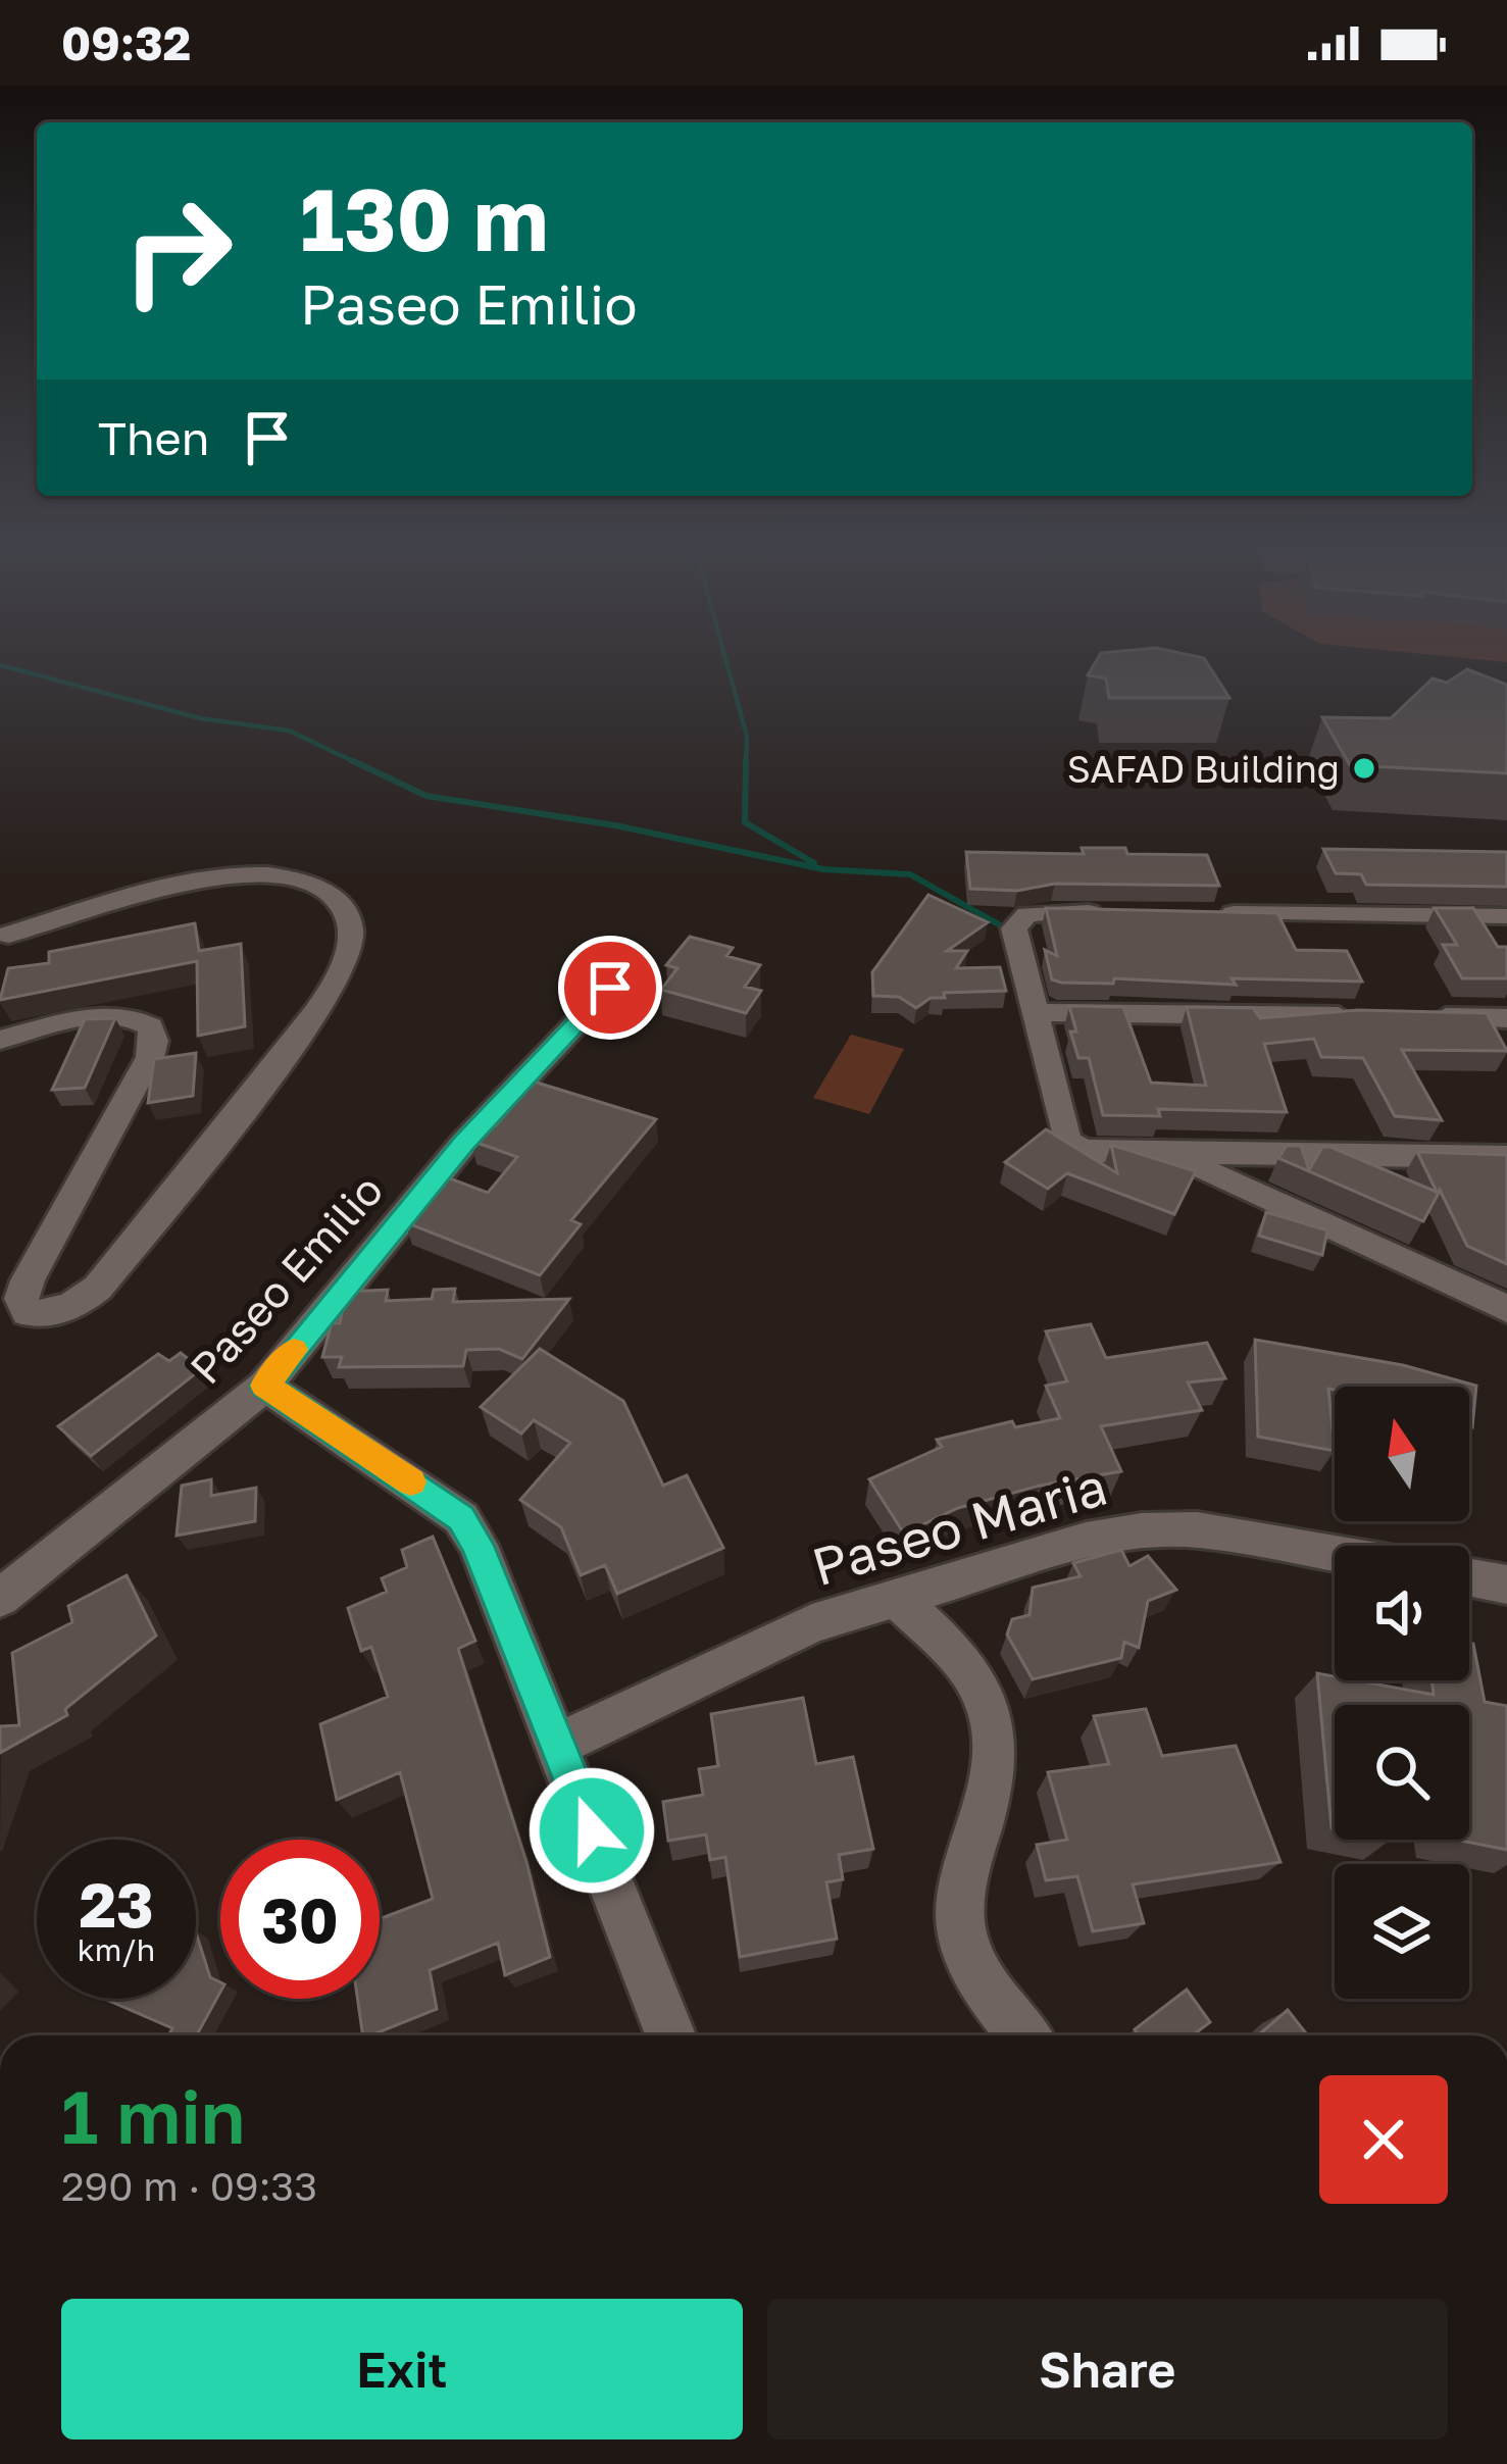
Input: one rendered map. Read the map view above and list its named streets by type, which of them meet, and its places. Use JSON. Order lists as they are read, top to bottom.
{
  "streets": {
    "street": ["Paseo Emilio", "Paseo Maria"]
  },
  "places": ["SAFAD Building"],
  "north": "top",
  "page": {
    "status": "09:32",
    "turn": ["130 m", "Paseo Emilio"],
    "then": "Then",
    "speed": "23 km/h",
    "limit": "30",
    "heading": ["1 min", "290 m · 09:33"],
    "buttons": ["Exit", "Share"]
  }
}
